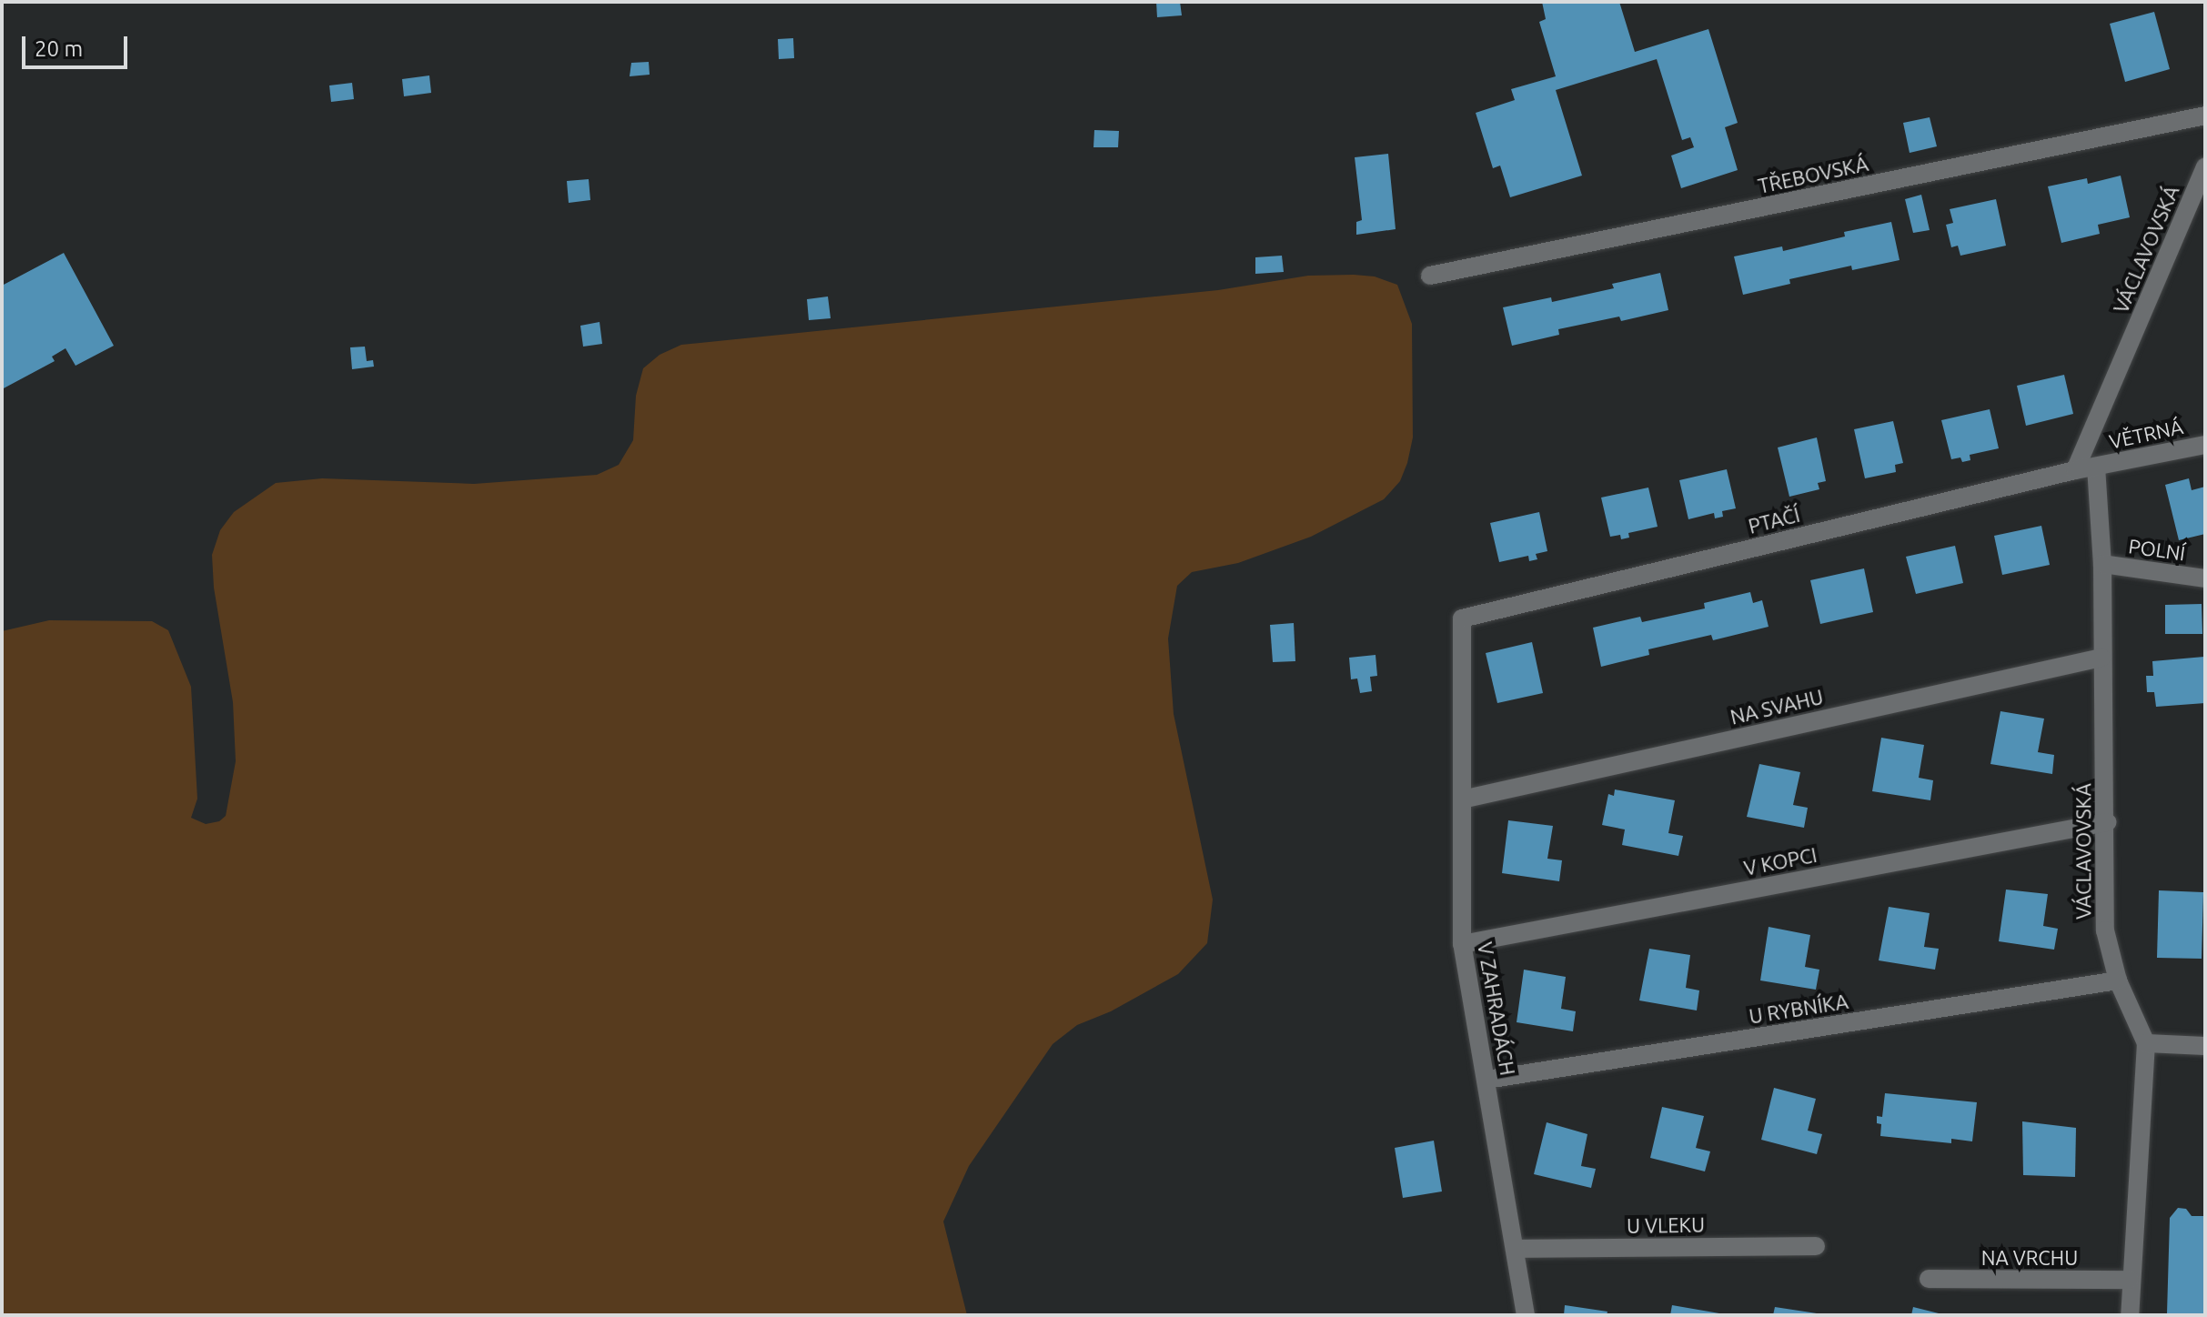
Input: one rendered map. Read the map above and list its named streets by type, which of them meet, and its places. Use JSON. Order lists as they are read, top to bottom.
{
  "streets": {
    "street": [
      "TŘEBOVSKÁ",
      "VÁCLAVOVSKÁ",
      "VĚTRNÁ",
      "PTAČÍ",
      "POLNÍ",
      "NA SVAHU",
      "V KOPCI",
      "V ZAHRADÁCH",
      "U RYBNÍKA",
      "U VLEKU",
      "NA VRCHU"
    ]
  },
  "crossings": [
    ["VÁCLAVOVSKÁ", "VĚTRNÁ"],
    ["VÁCLAVOVSKÁ", "PTAČÍ"],
    ["VÁCLAVOVSKÁ", "POLNÍ"],
    ["VÁCLAVOVSKÁ", "NA SVAHU"],
    ["VÁCLAVOVSKÁ", "V KOPCI"],
    ["VÁCLAVOVSKÁ", "U RYBNÍKA"],
    ["VÁCLAVOVSKÁ", "NA VRCHU"],
    ["VĚTRNÁ", "PTAČÍ"],
    ["PTAČÍ", "V ZAHRADÁCH"],
    ["NA SVAHU", "V ZAHRADÁCH"],
    ["V KOPCI", "V ZAHRADÁCH"],
    ["V ZAHRADÁCH", "U RYBNÍKA"],
    ["V ZAHRADÁCH", "U VLEKU"]
  ],
  "scale_bar": "20 m"
}
